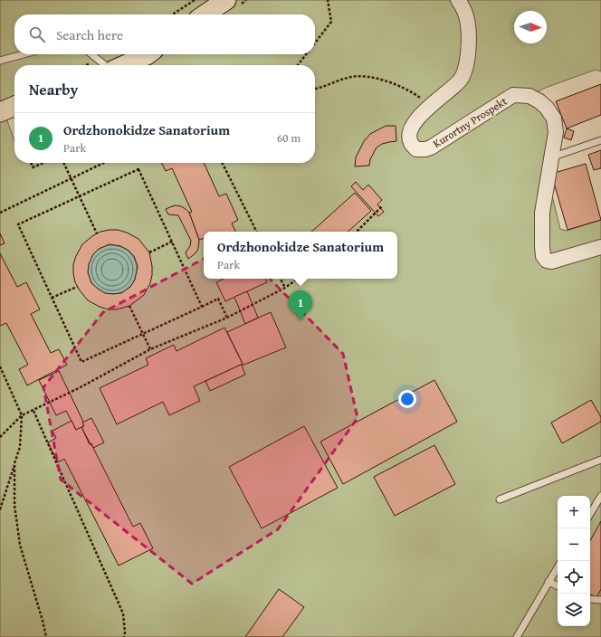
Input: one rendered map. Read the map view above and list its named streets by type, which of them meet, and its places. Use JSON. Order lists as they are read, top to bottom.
{
  "streets": {
    "street": ["Kurortny Prospekt"]
  },
  "north": "right",
  "page": {
    "search": "Search here",
    "heading": "Nearby",
    "list": [
      {
        "mark": "1",
        "name": "Ordzhonokidze Sanatorium",
        "note": "Park",
        "value": "60 m"
      }
    ],
    "popup": ["Ordzhonokidze Sanatorium", "Park"],
    "pins": "1",
    "map_buttons": ["+", "−"]
  }
}
